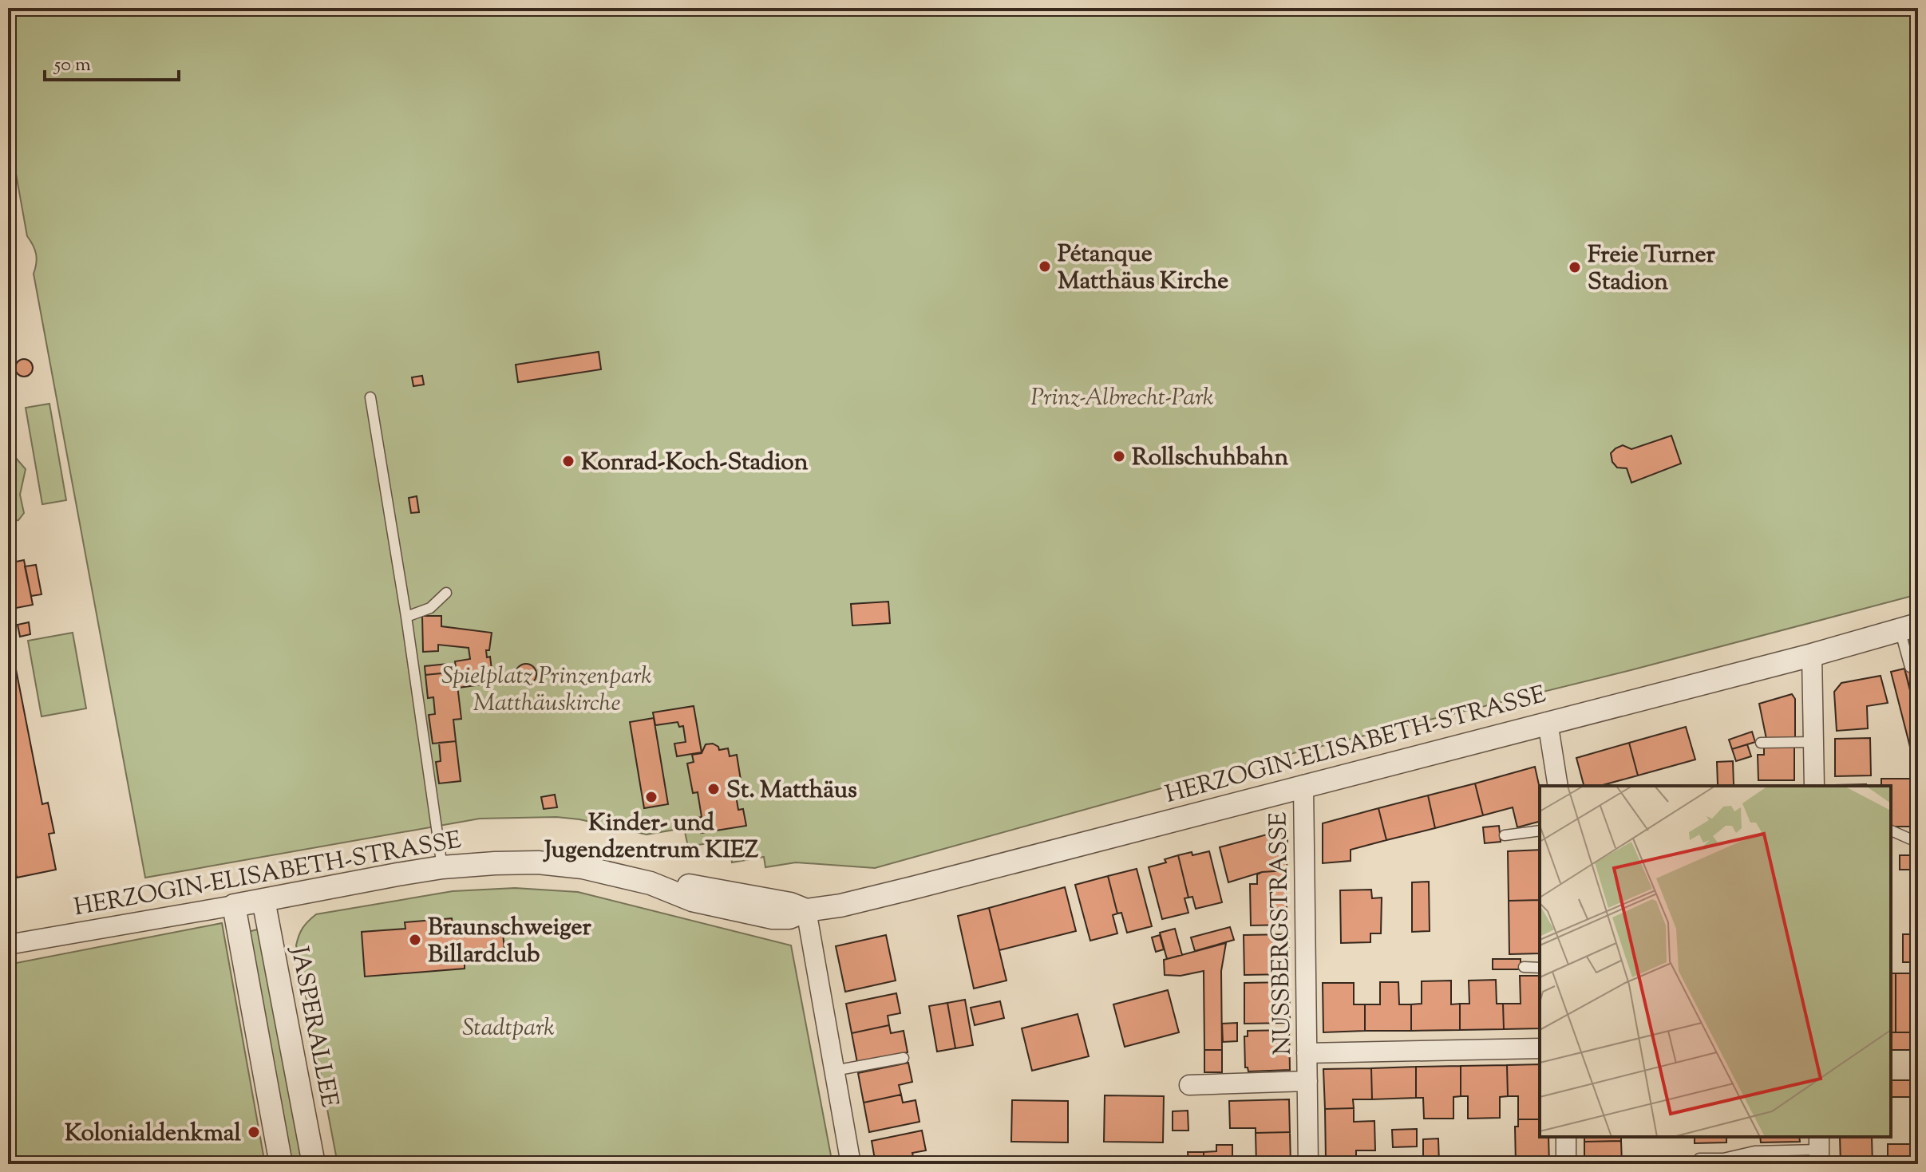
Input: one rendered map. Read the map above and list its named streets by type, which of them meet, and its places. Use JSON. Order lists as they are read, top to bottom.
{
  "streets": {
    "street": ["HERZOGIN-ELISABETH-STRASSE", "NUSSBERGSTRASSE", "JASPERALLEE"]
  },
  "crossings": [
    ["HERZOGIN-ELISABETH-STRASSE", "NUSSBERGSTRASSE"],
    ["HERZOGIN-ELISABETH-STRASSE", "JASPERALLEE"]
  ],
  "parks": ["Prinz-Albrecht-Park", "Spielplatz Prinzenpark Matthäuskirche", "Stadtpark"],
  "places": [
    "Pétanque Matthäus Kirche",
    "Freie Turner Stadion",
    "Rollschuhbahn",
    "Konrad-Koch-Stadion",
    "St. Matthäus",
    "Kinder- und Jugendzentrum KIEZ",
    "Braunschweiger Billardclub",
    "Kolonialdenkmal"
  ],
  "scale_bar": "50 m"
}
